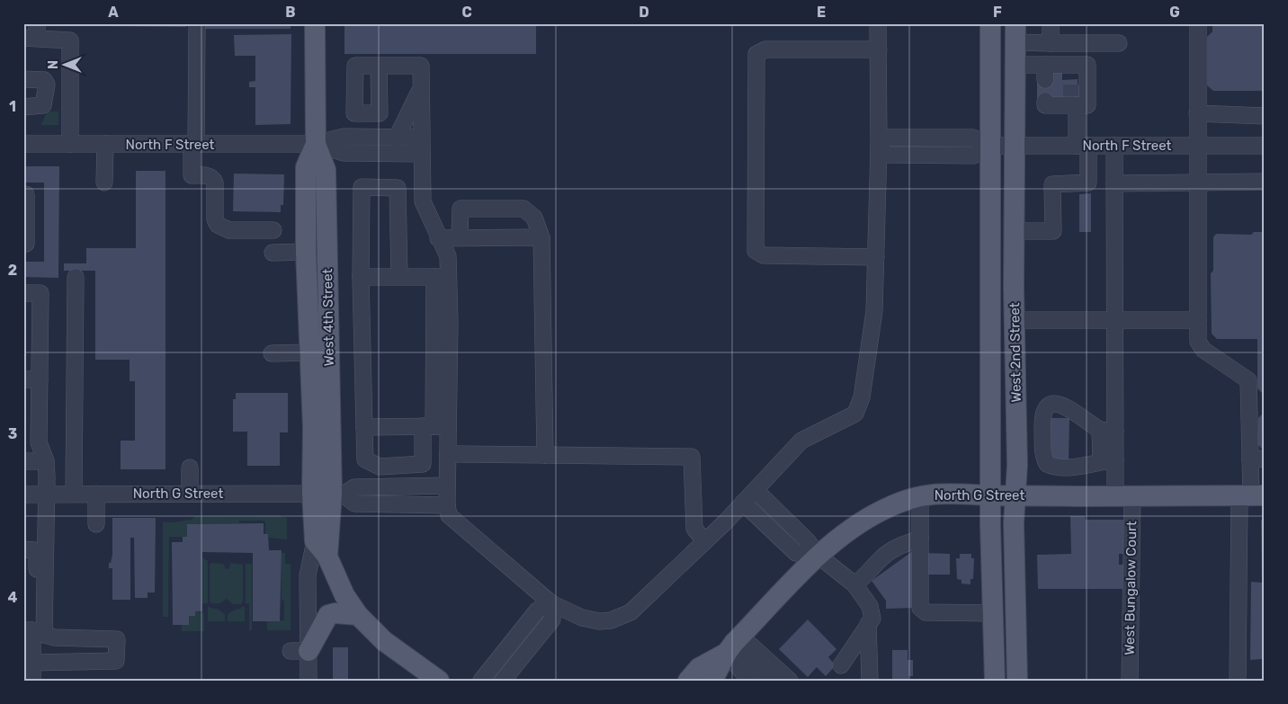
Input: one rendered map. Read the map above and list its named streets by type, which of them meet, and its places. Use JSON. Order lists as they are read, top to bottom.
{
  "streets": {
    "main road": ["West 4th Street", "West 2nd Street", "North G Street"],
    "street": ["North F Street", "West Bungalow Court"]
  },
  "crossings": [
    ["North F Street", "West 4th Street"],
    ["North F Street", "West 2nd Street"],
    ["North F Street", "West Bungalow Court"],
    ["West 4th Street", "North G Street"],
    ["West 2nd Street", "North G Street"],
    ["North G Street", "West Bungalow Court"]
  ],
  "north": "left",
  "grid": {
    "columns": [
      "A",
      "B",
      "C",
      "D",
      "E",
      "F",
      "G"
    ],
    "rows": [
      "1",
      "2",
      "3",
      "4"
    ]
  }
}
